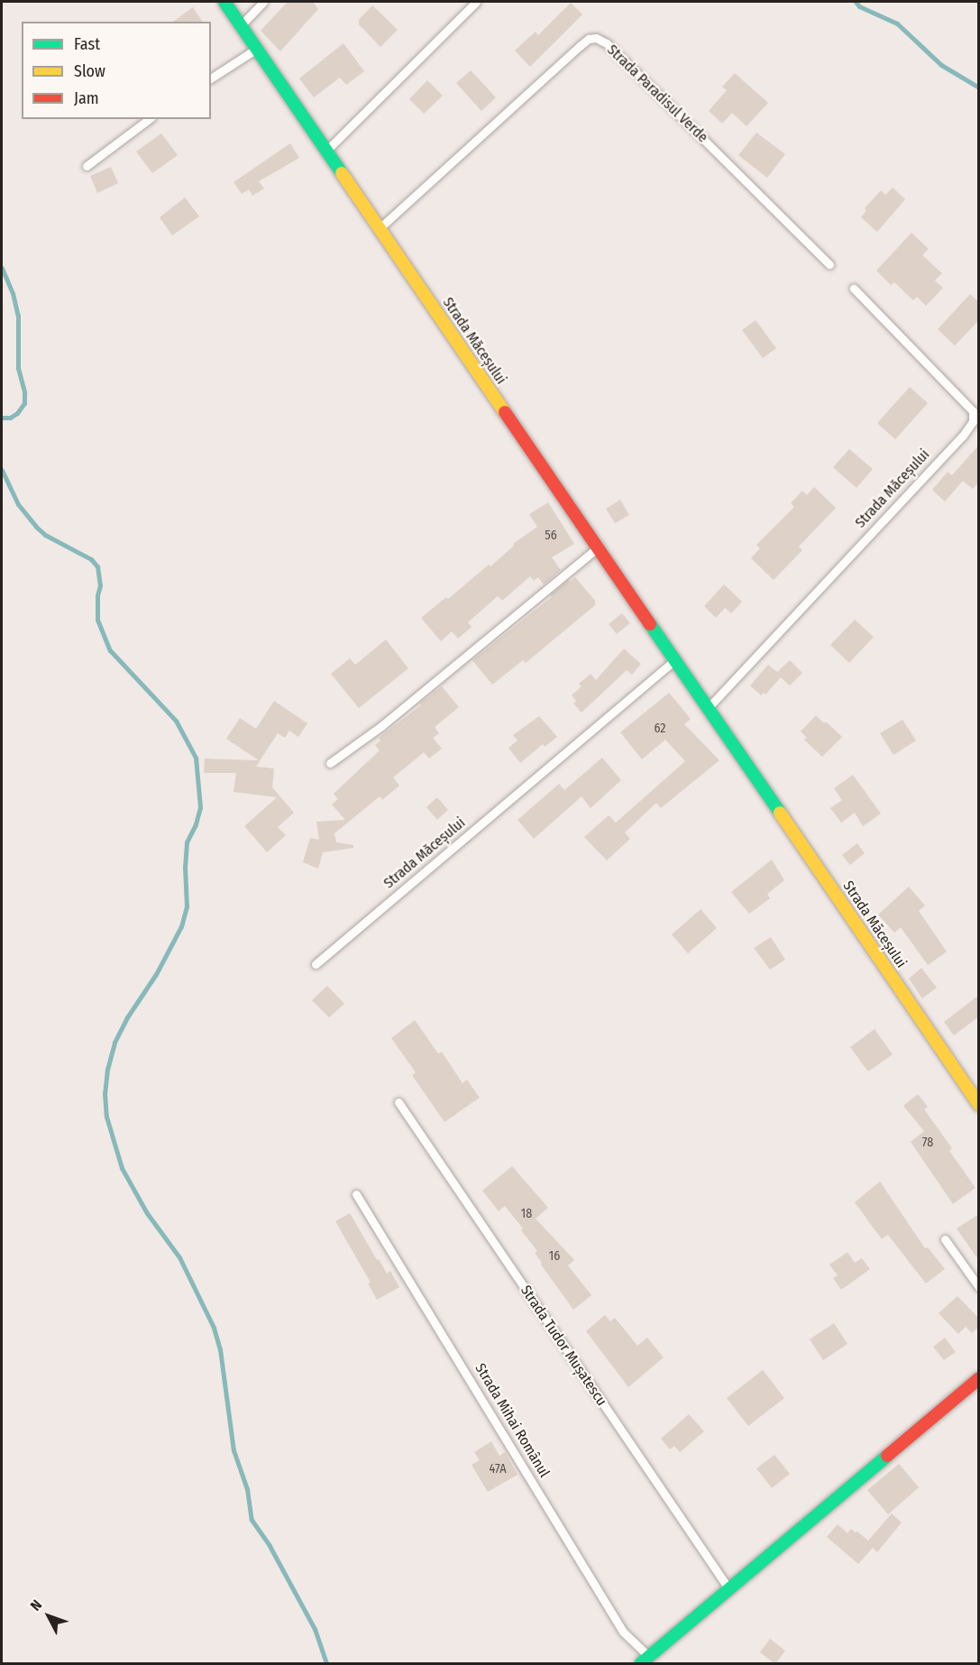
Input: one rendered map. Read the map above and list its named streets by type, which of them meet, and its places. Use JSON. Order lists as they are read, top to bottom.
{
  "streets": {
    "street": ["Strada Măceșului", "Strada Mihai Românul"],
    "lane": ["Strada Paradisul Verde", "Strada Tudor Mușatescu"]
  },
  "crossings": [
    ["Strada Paradisul Verde", "Strada Măceșului"],
    ["Strada Tudor Mușatescu", "Strada Mihai Românul"]
  ],
  "house_numbers": [
    "56",
    "62",
    "78",
    "18",
    "16",
    "47A"
  ],
  "legend": ["Fast", "Slow", "Jam"],
  "north": "top left"
}
